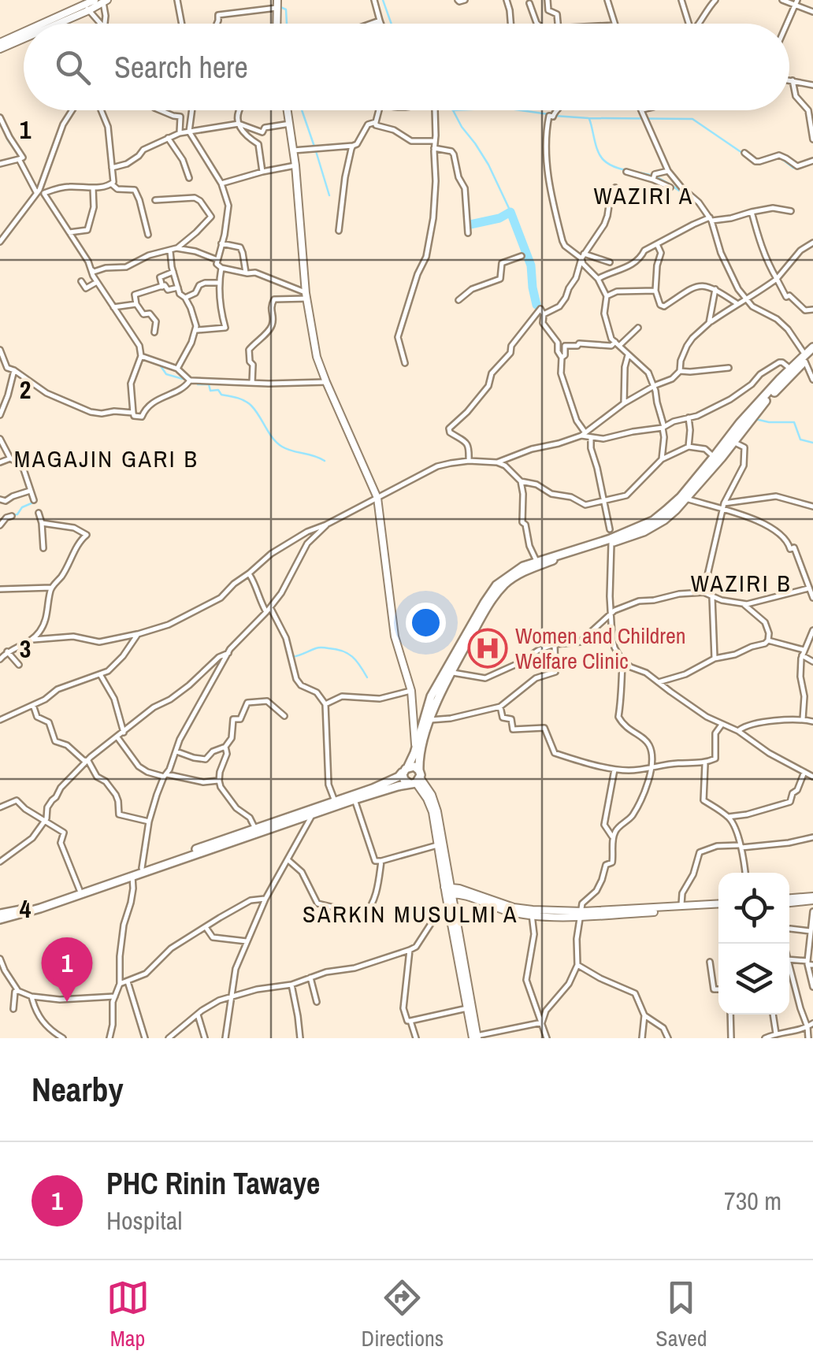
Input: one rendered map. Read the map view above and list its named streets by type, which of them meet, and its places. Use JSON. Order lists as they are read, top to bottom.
{
  "districts": [
    "WAZIRI A",
    "MAGAJIN GARI B",
    "WAZIRI B",
    "SARKIN MUSULMI A"
  ],
  "places": {
    "hospital": ["Women and Children Welfare Clinic"]
  },
  "page": {
    "search": "Search here",
    "pins": "1",
    "heading": "Nearby",
    "list": [
      {
        "mark": "1",
        "name": "PHC Rinin Tawaye",
        "note": "Hospital",
        "value": "730 m"
      }
    ],
    "nav": ["Map", "Directions", "Saved"]
  },
  "grid": {
    "rows": [
      "1",
      "2",
      "3",
      "4"
    ]
  }
}
